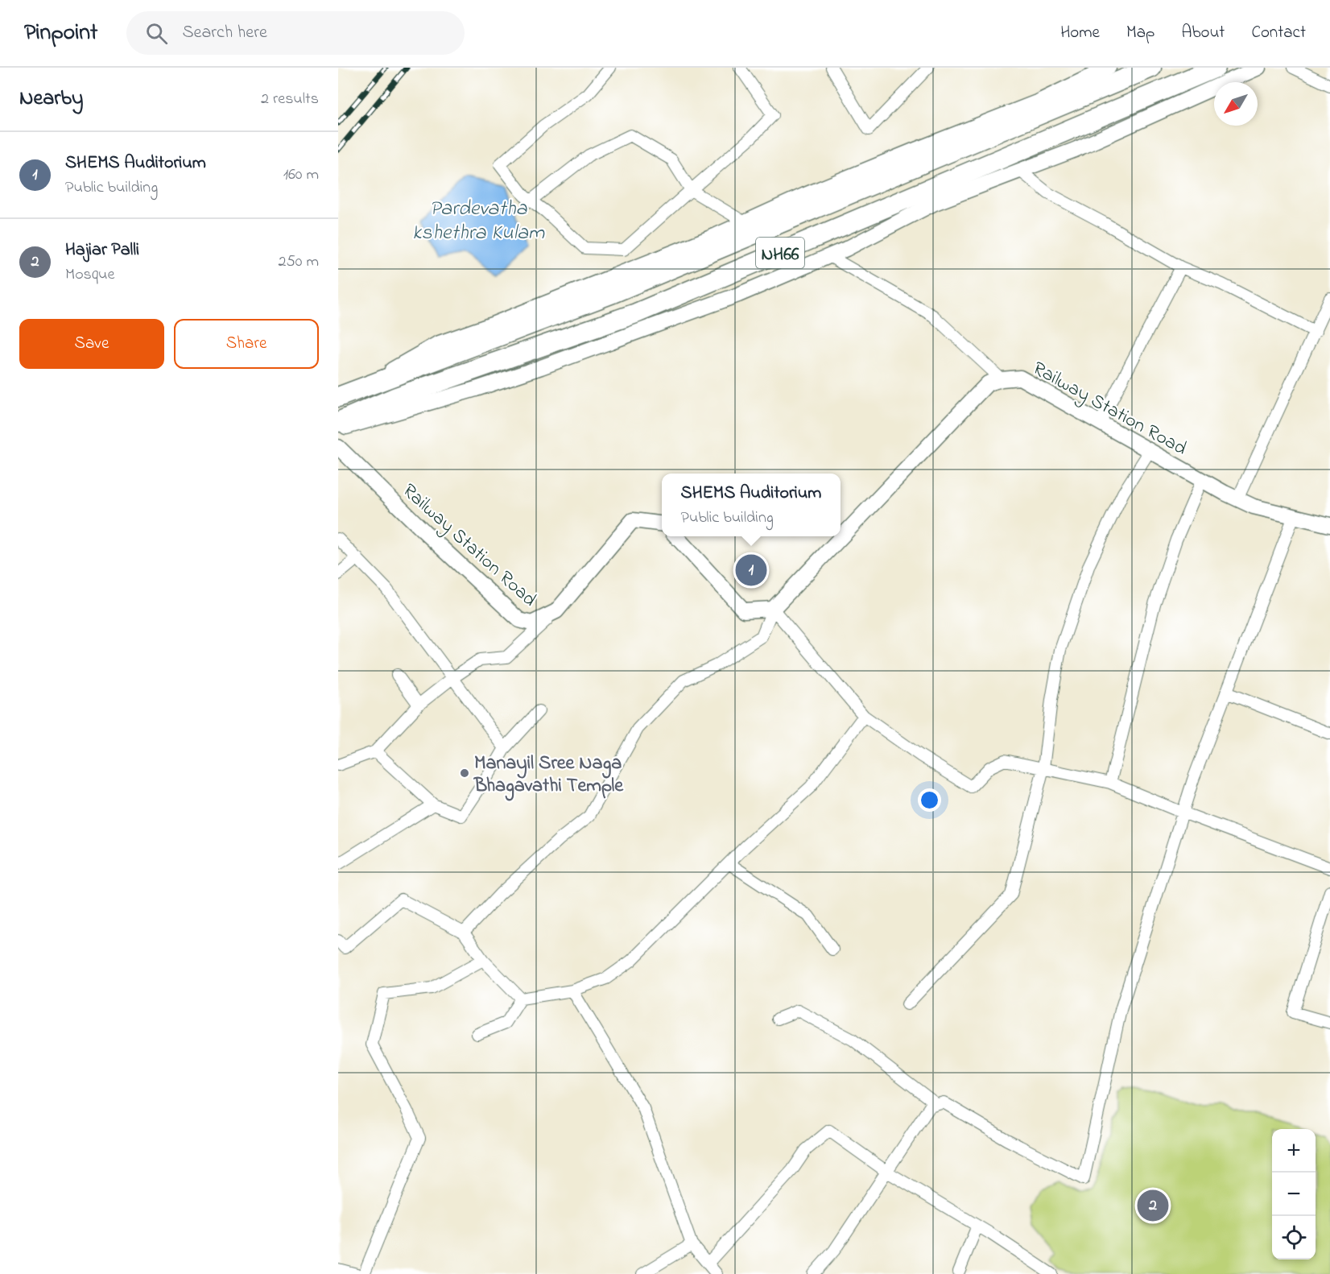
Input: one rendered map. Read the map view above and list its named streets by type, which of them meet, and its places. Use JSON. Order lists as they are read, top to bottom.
{
  "streets": {
    "highway": ["NH66"],
    "street": ["Railway Station Road"]
  },
  "water": ["Pardevatha kshethra Kulam"],
  "places": ["Manayil Sree Naga Bhagavathi Temple"],
  "north": "bottom left",
  "page": {
    "header": "Pinpoint",
    "search": "Search here",
    "nav": [
      "Home",
      "Map",
      "About",
      "Contact"
    ],
    "heading": ["Nearby", "2 results"],
    "list": [
      {
        "mark": "1",
        "name": "SHEMS Auditorium",
        "note": "Public building",
        "value": "160 m"
      },
      {
        "mark": "2",
        "name": "Hajiar Palli",
        "note": "Mosque",
        "value": "250 m"
      }
    ],
    "buttons": ["Save", "Share"],
    "popup": ["SHEMS Auditorium", "Public building"],
    "pins": ["1", "2"],
    "map_buttons": ["+", "−"]
  }
}
